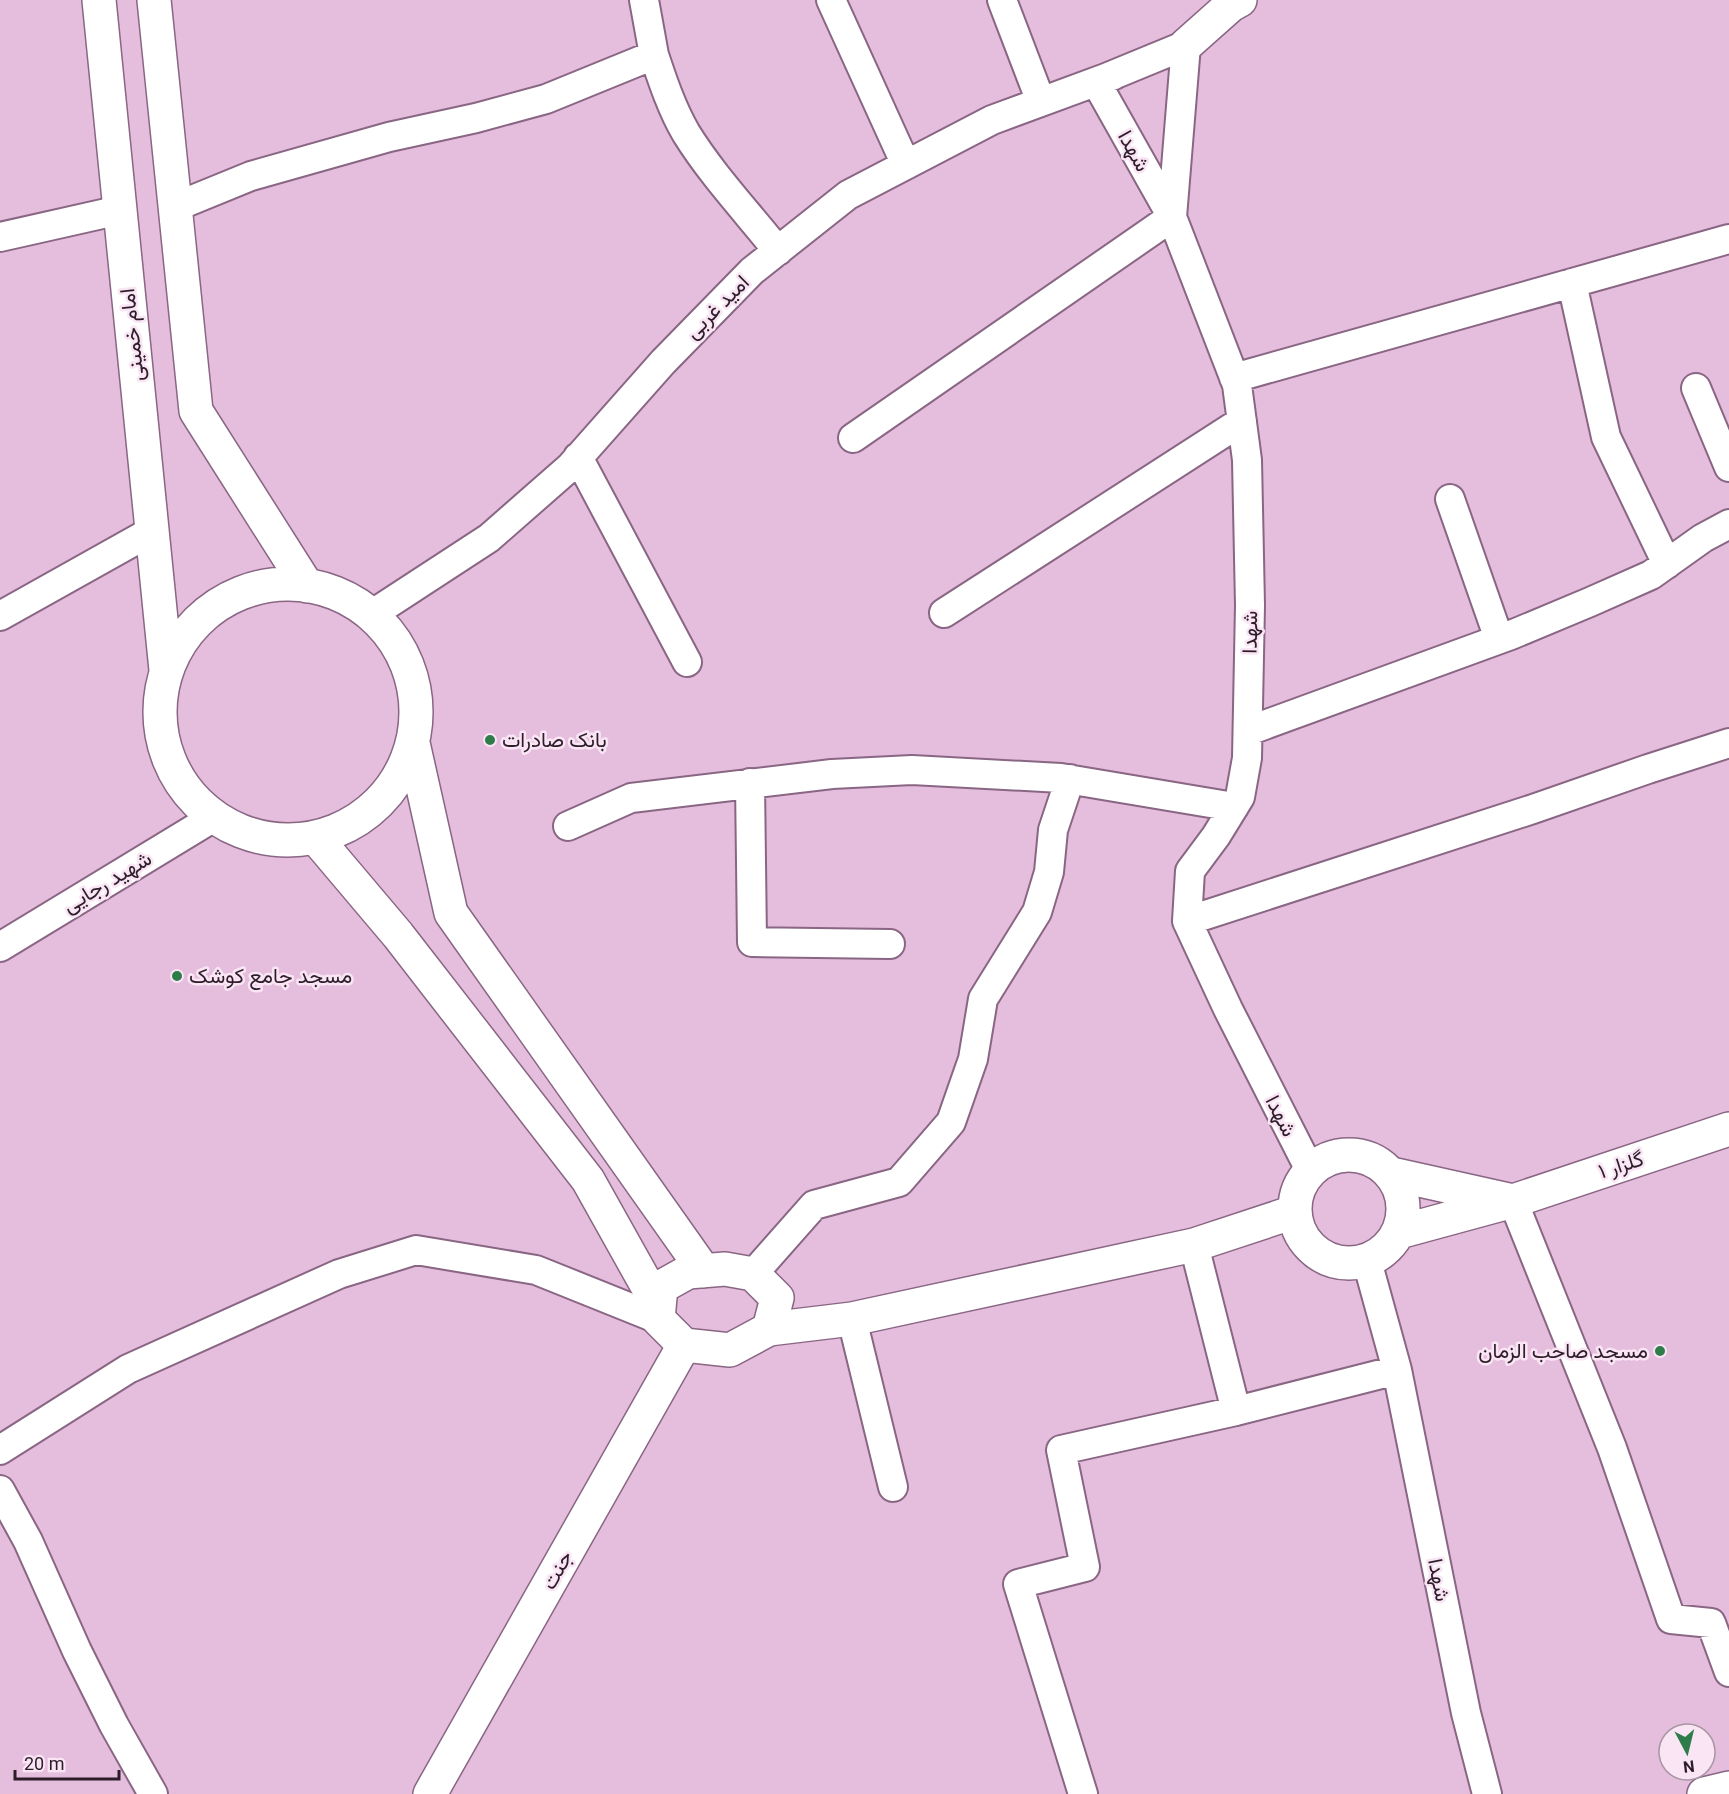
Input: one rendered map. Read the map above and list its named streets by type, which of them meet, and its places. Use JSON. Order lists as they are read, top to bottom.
{
  "streets": {
    "main road": ["امام خمینی", "گلزار ۱", "جنت"],
    "street": ["شهدا", "امید غربی", "شهید رجایی"]
  },
  "crossings": [
    ["شهدا", "امید غربی"],
    ["شهدا", "گلزار ۱"]
  ],
  "places": ["بانک صادرات", "مسجد جامع کوشک", "مسجد صاحب الزمان"],
  "scale_bar": "20 m",
  "north": "bottom"
}
